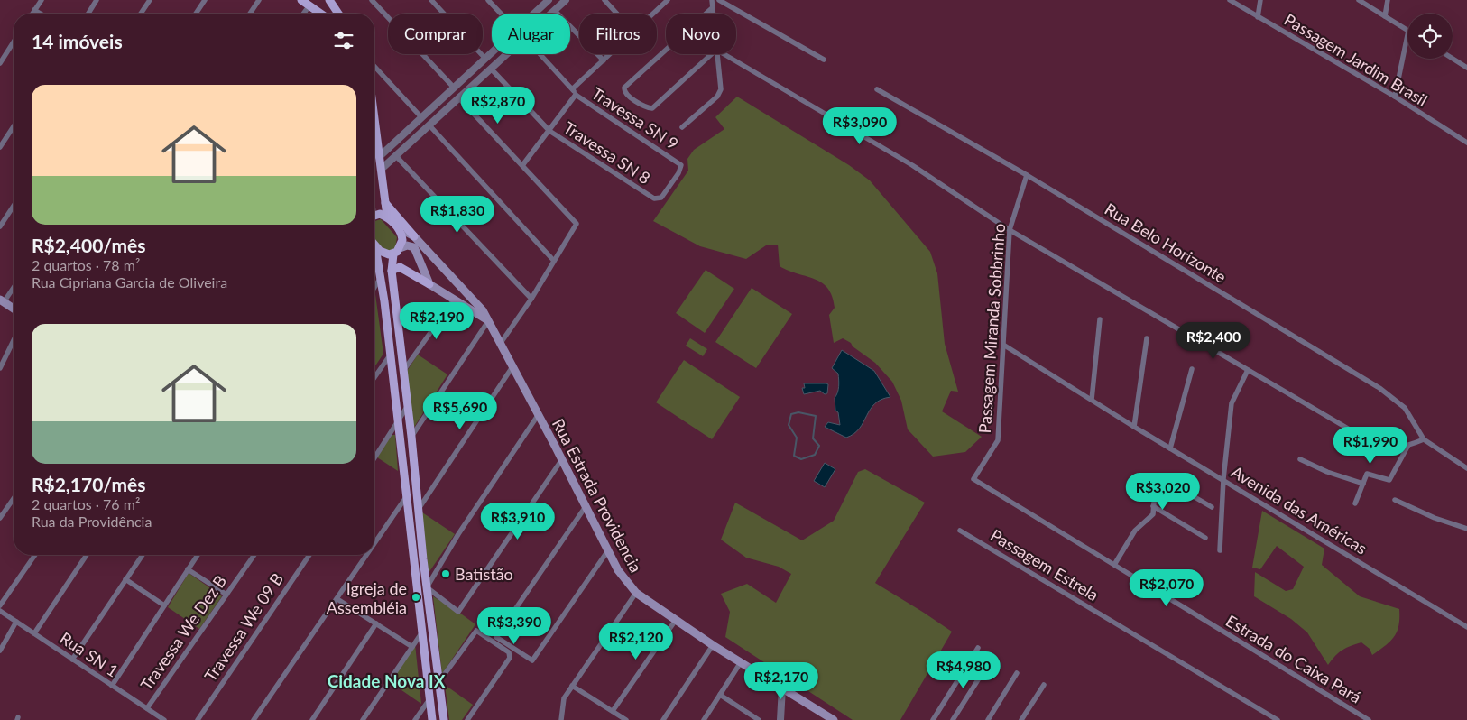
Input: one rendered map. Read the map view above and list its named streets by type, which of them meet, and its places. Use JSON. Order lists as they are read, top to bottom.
{
  "streets": {
    "main road": ["Rua Estrada Providencia"],
    "street": [
      "Passagem Jardim Brasil",
      "Travessa SN 9",
      "Travessa SN 8",
      "Rua Belo Horizonte",
      "Passagem Miranda Sobbrinho",
      "Avenida das Américas",
      "Passagem Estrela",
      "Travessa We 09 B",
      "Travessa We Dez B",
      "Rua SN 1",
      "Estrada do Caixa Pará"
    ]
  },
  "crossings": [
    ["Travessa SN 9", "Travessa SN 8"],
    ["Rua Belo Horizonte", "Passagem Miranda Sobbrinho"],
    ["Passagem Miranda Sobbrinho", "Avenida das Américas"],
    ["Passagem Miranda Sobbrinho", "Estrada do Caixa Pará"],
    ["Travessa We Dez B", "Rua SN 1"]
  ],
  "districts": ["Cidade Nova IX"],
  "places": ["Batistão", "Igreja de Assembléia"],
  "page": {
    "chip": [
      "Comprar",
      "Alugar",
      "Filtros",
      "Novo"
    ],
    "heading": "14 imóveis",
    "list": [
      {
        "name": "R$2,400/mês",
        "note": "2 quartos · 78 m² · Rua Cipriana Garcia de Oliveira"
      },
      {
        "name": "R$2,170/mês",
        "note": "2 quartos · 76 m² · Rua da Providência"
      }
    ],
    "price": [
      "R$2,870",
      "R$3,090",
      "R$1,830",
      "R$2,190",
      "R$2,400",
      "R$5,690",
      "R$1,990",
      "R$3,020",
      "R$3,910",
      "R$2,070",
      "R$3,390",
      "R$2,120",
      "R$4,980",
      "R$2,170"
    ]
  }
}
